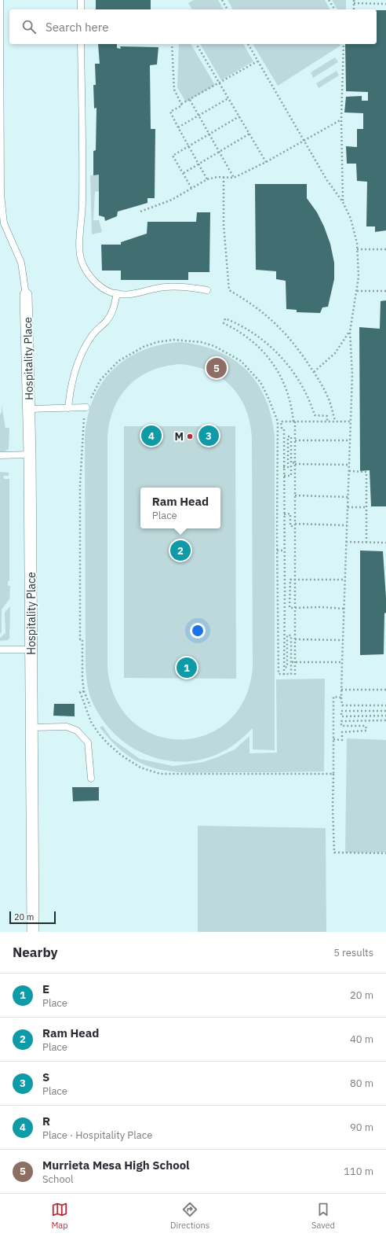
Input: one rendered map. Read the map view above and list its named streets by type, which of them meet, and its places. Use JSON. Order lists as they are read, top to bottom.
{
  "streets": {
    "street": ["Hospitality Place"]
  },
  "places": ["M"],
  "scale_bar": "20 m",
  "page": {
    "search": "Search here",
    "pins": [
      "5",
      "3",
      "4",
      "2",
      "1"
    ],
    "popup": ["Ram Head", "Place"],
    "scale": "20 m",
    "heading": ["Nearby", "5 results"],
    "list": [
      {
        "mark": "1",
        "name": "E",
        "note": "Place",
        "value": "20 m"
      },
      {
        "mark": "2",
        "name": "Ram Head",
        "note": "Place",
        "value": "40 m"
      },
      {
        "mark": "3",
        "name": "S",
        "note": "Place",
        "value": "80 m"
      },
      {
        "mark": "4",
        "name": "R",
        "note": "Place · Hospitality Place",
        "value": "90 m"
      },
      {
        "mark": "5",
        "name": "Murrieta Mesa High School",
        "note": "School",
        "value": "110 m"
      }
    ],
    "nav": ["Map", "Directions", "Saved"]
  }
}
